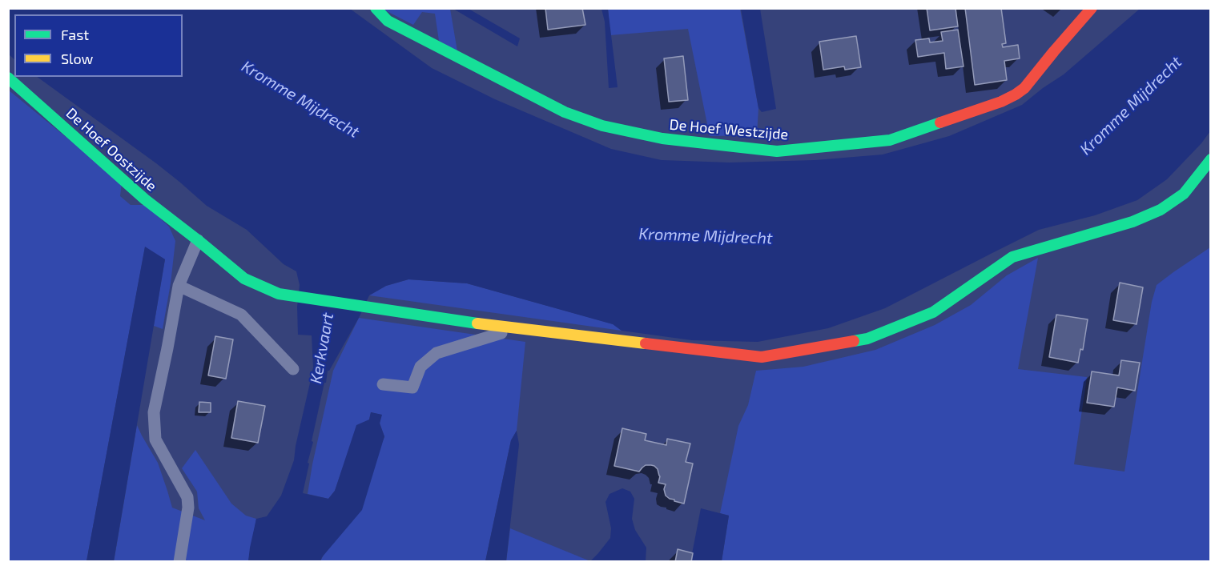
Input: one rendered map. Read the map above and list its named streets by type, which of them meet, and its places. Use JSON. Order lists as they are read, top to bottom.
{
  "streets": {
    "street": ["De Hoef Westzijde", "De Hoef Oostzijde"]
  },
  "water": ["Kromme Mijdrecht", "Kerkvaart"],
  "legend": ["Fast", "Slow"]
}
